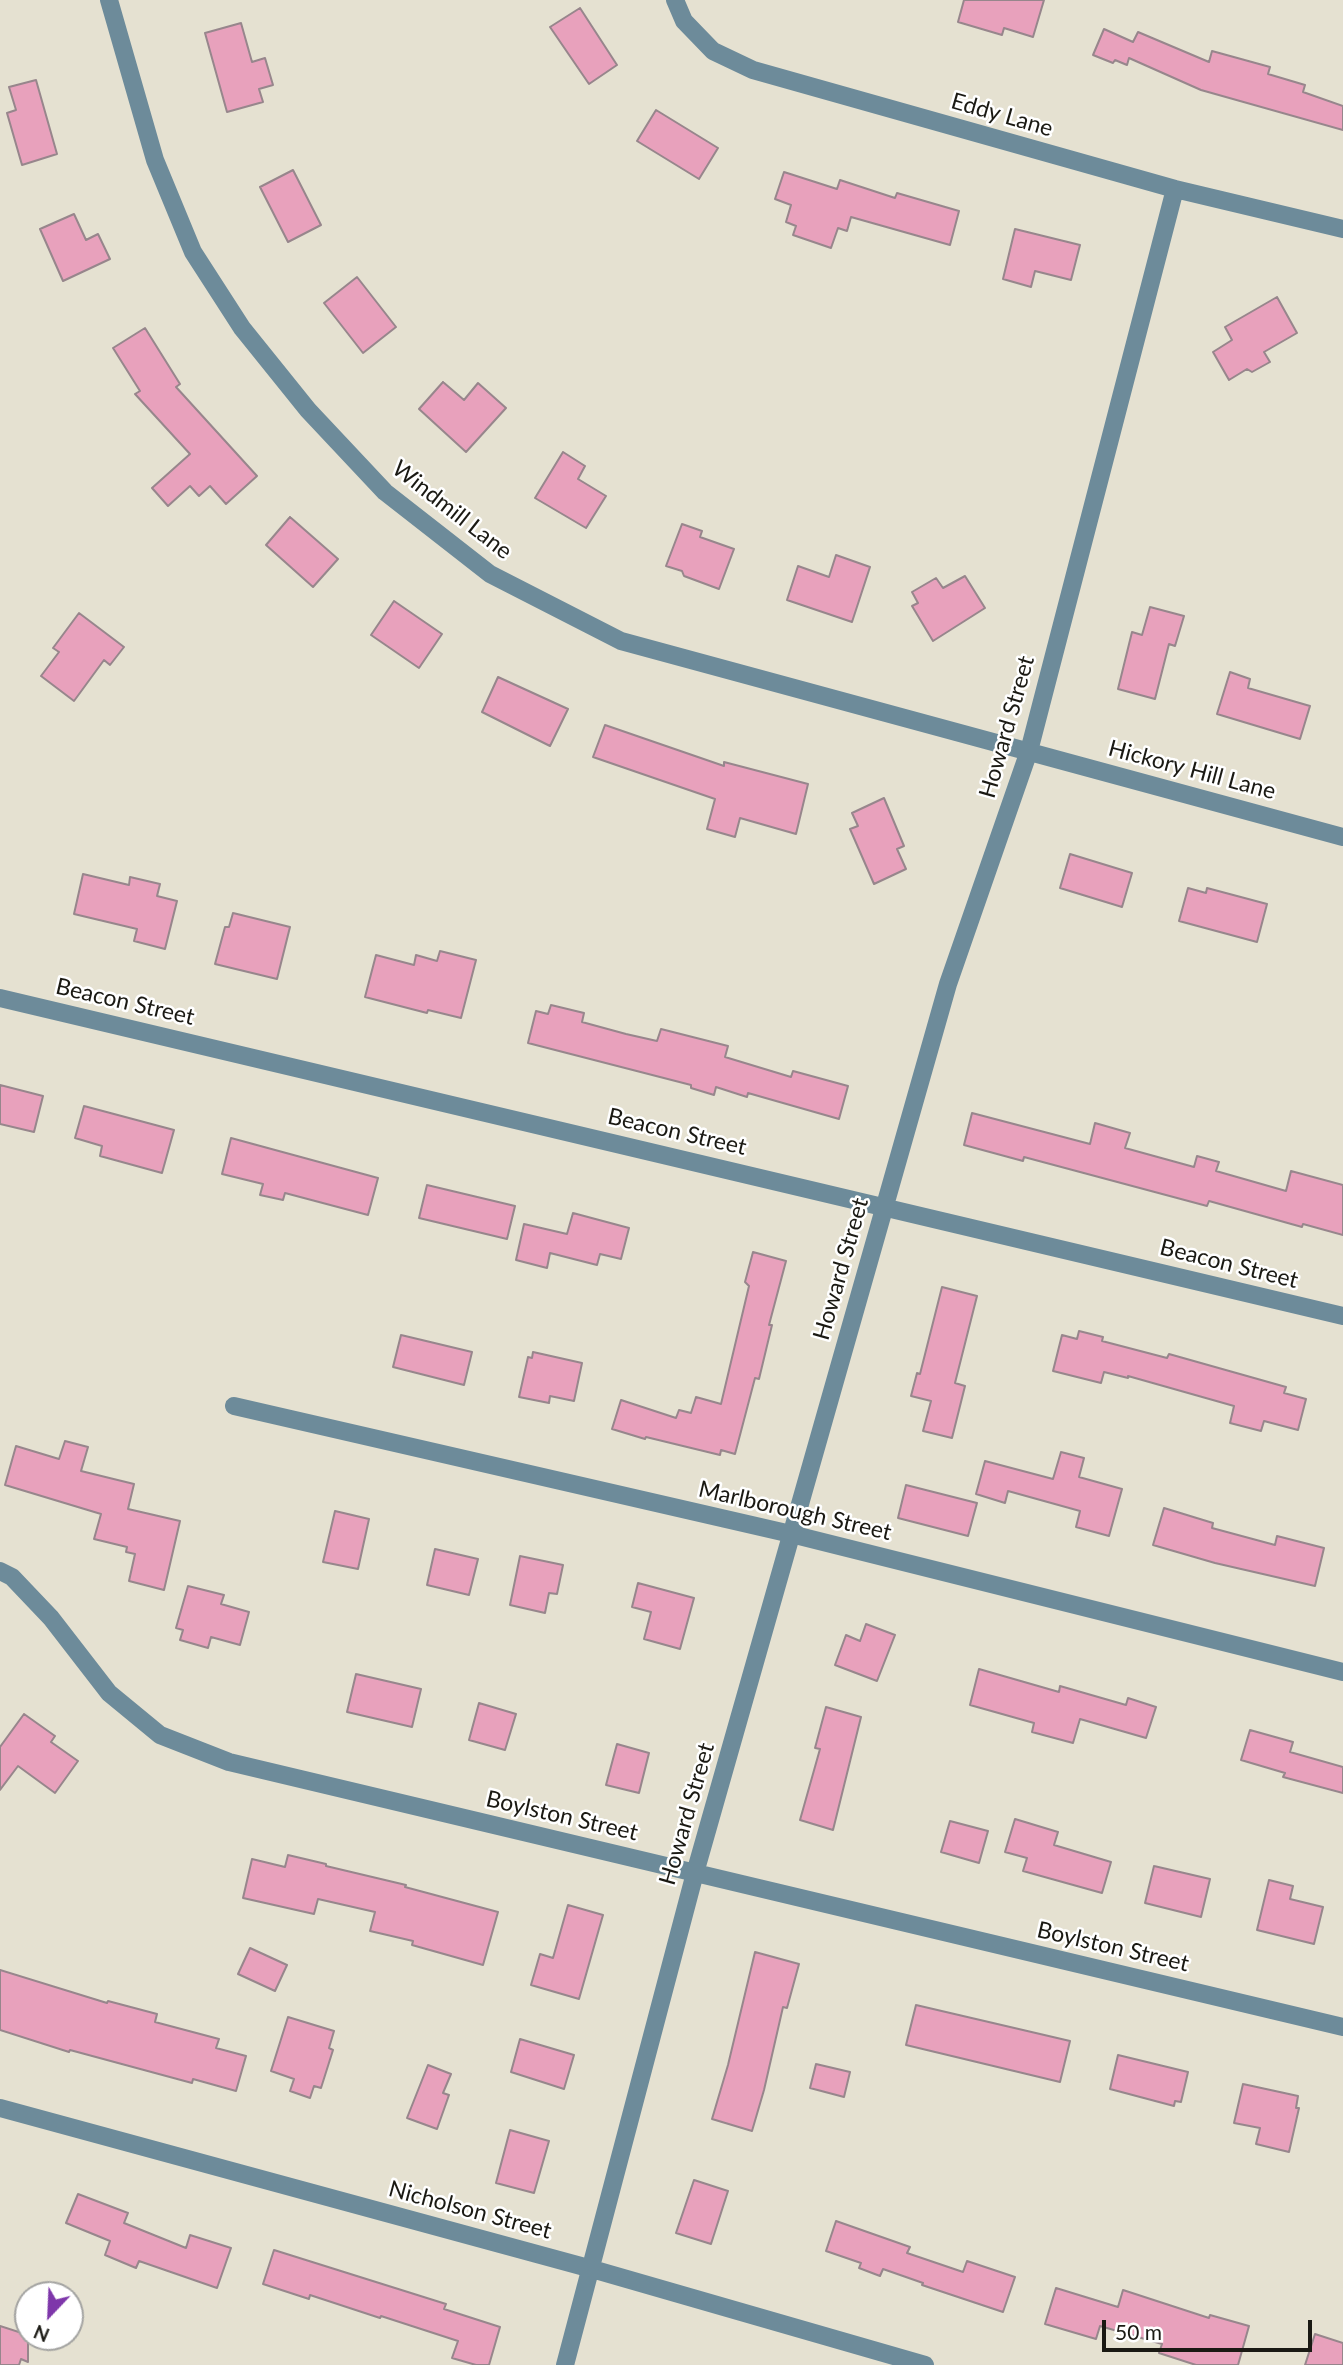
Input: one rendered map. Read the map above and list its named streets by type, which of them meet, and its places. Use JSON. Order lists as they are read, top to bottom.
{
  "streets": {
    "street": [
      "Eddy Lane",
      "Windmill Lane",
      "Howard Street",
      "Hickory Hill Lane",
      "Beacon Street",
      "Marlborough Street",
      "Boylston Street",
      "Nicholson Street"
    ]
  },
  "crossings": [
    ["Eddy Lane", "Howard Street"],
    ["Windmill Lane", "Howard Street"],
    ["Windmill Lane", "Hickory Hill Lane"],
    ["Howard Street", "Hickory Hill Lane"],
    ["Howard Street", "Beacon Street"],
    ["Howard Street", "Marlborough Street"],
    ["Howard Street", "Boylston Street"],
    ["Howard Street", "Nicholson Street"]
  ],
  "scale_bar": "50 m",
  "north": "bottom left"
}
